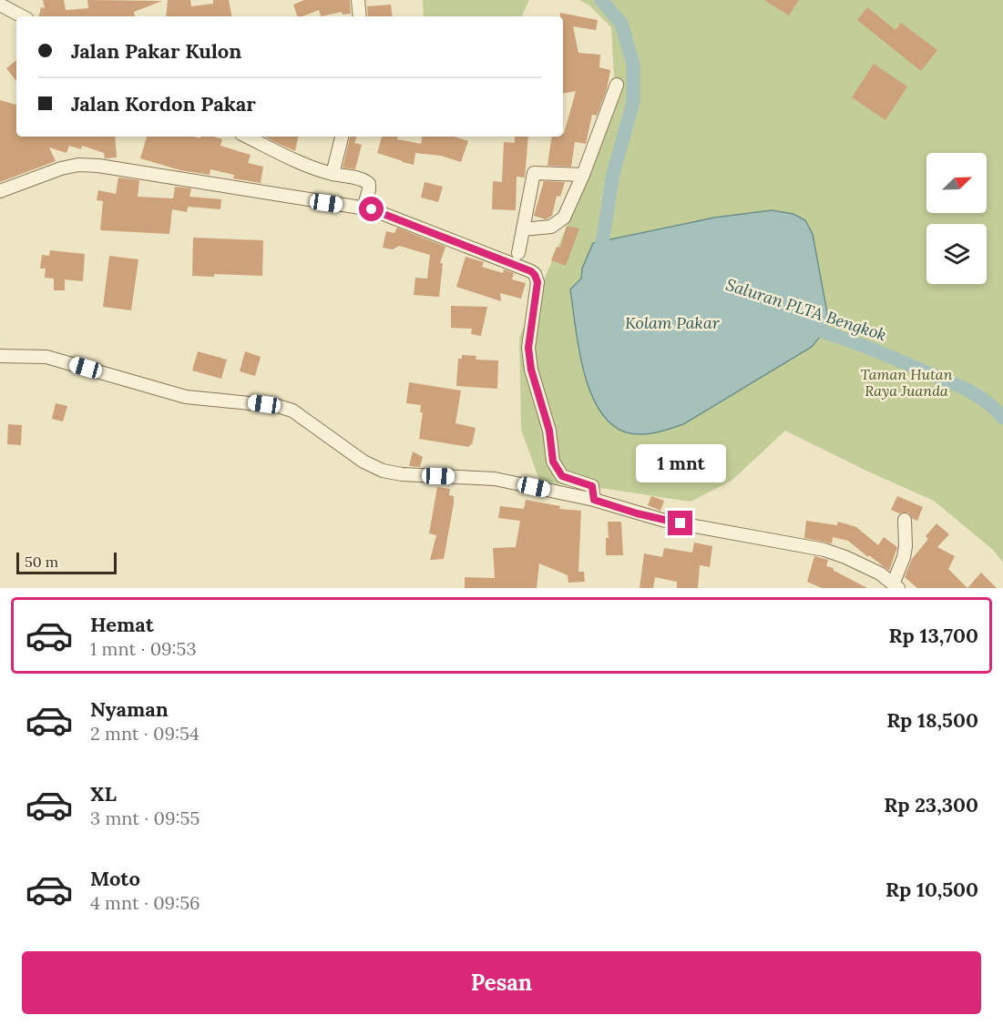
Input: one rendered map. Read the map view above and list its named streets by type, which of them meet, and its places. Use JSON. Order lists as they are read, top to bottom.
{
  "water": ["Saluran PLTA Bengkok", "Kolam Pakar"],
  "parks": ["Taman Hutan Raya Juanda"],
  "scale_bar": "50 m",
  "north": "top right",
  "page": {
    "banner": ["Jalan Pakar Kulon", "Jalan Kordon Pakar"],
    "bubble": "1 mnt",
    "scale": "50 m",
    "list": [
      {
        "name": "Hemat",
        "note": "1 mnt · 09:53",
        "value": "Rp 13,700"
      },
      {
        "name": "Nyaman",
        "note": "2 mnt · 09:54",
        "value": "Rp 18,500"
      },
      {
        "name": "XL",
        "note": "3 mnt · 09:55",
        "value": "Rp 23,300"
      },
      {
        "name": "Moto",
        "note": "4 mnt · 09:56",
        "value": "Rp 10,500"
      }
    ],
    "buttons": "Pesan"
  }
}
